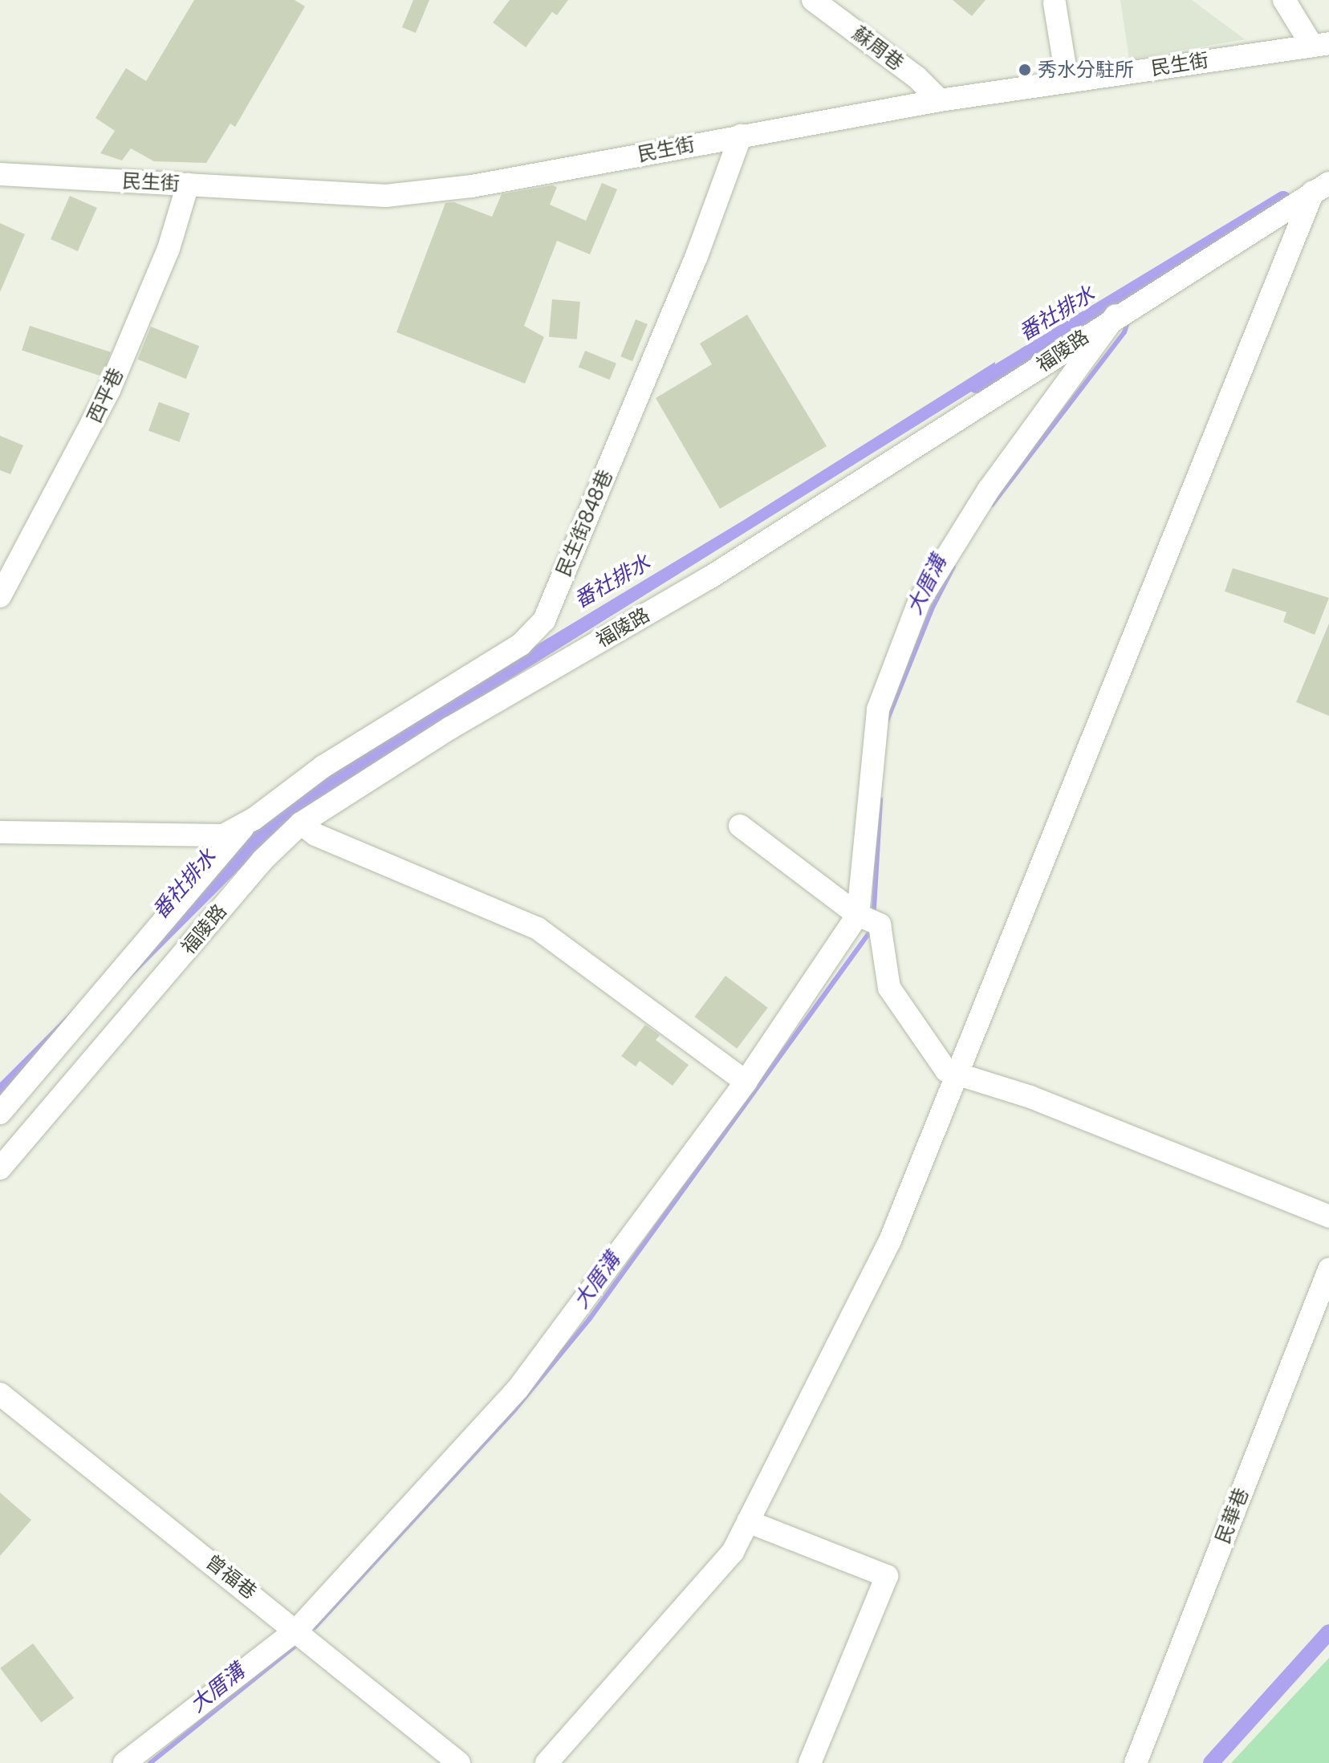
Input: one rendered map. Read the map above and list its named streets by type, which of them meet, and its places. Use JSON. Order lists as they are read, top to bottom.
{
  "streets": {
    "street": [
      "蘇周巷",
      "民生街",
      "福陵路",
      "西平巷",
      "民生街848巷",
      "民華巷",
      "曾福巷"
    ]
  },
  "crossings": [
    ["蘇周巷", "民生街"],
    ["民生街", "西平巷"],
    ["民生街", "民生街848巷"]
  ],
  "water": ["番社排水", "大厝溝"],
  "places": ["秀水分駐所"]
}
